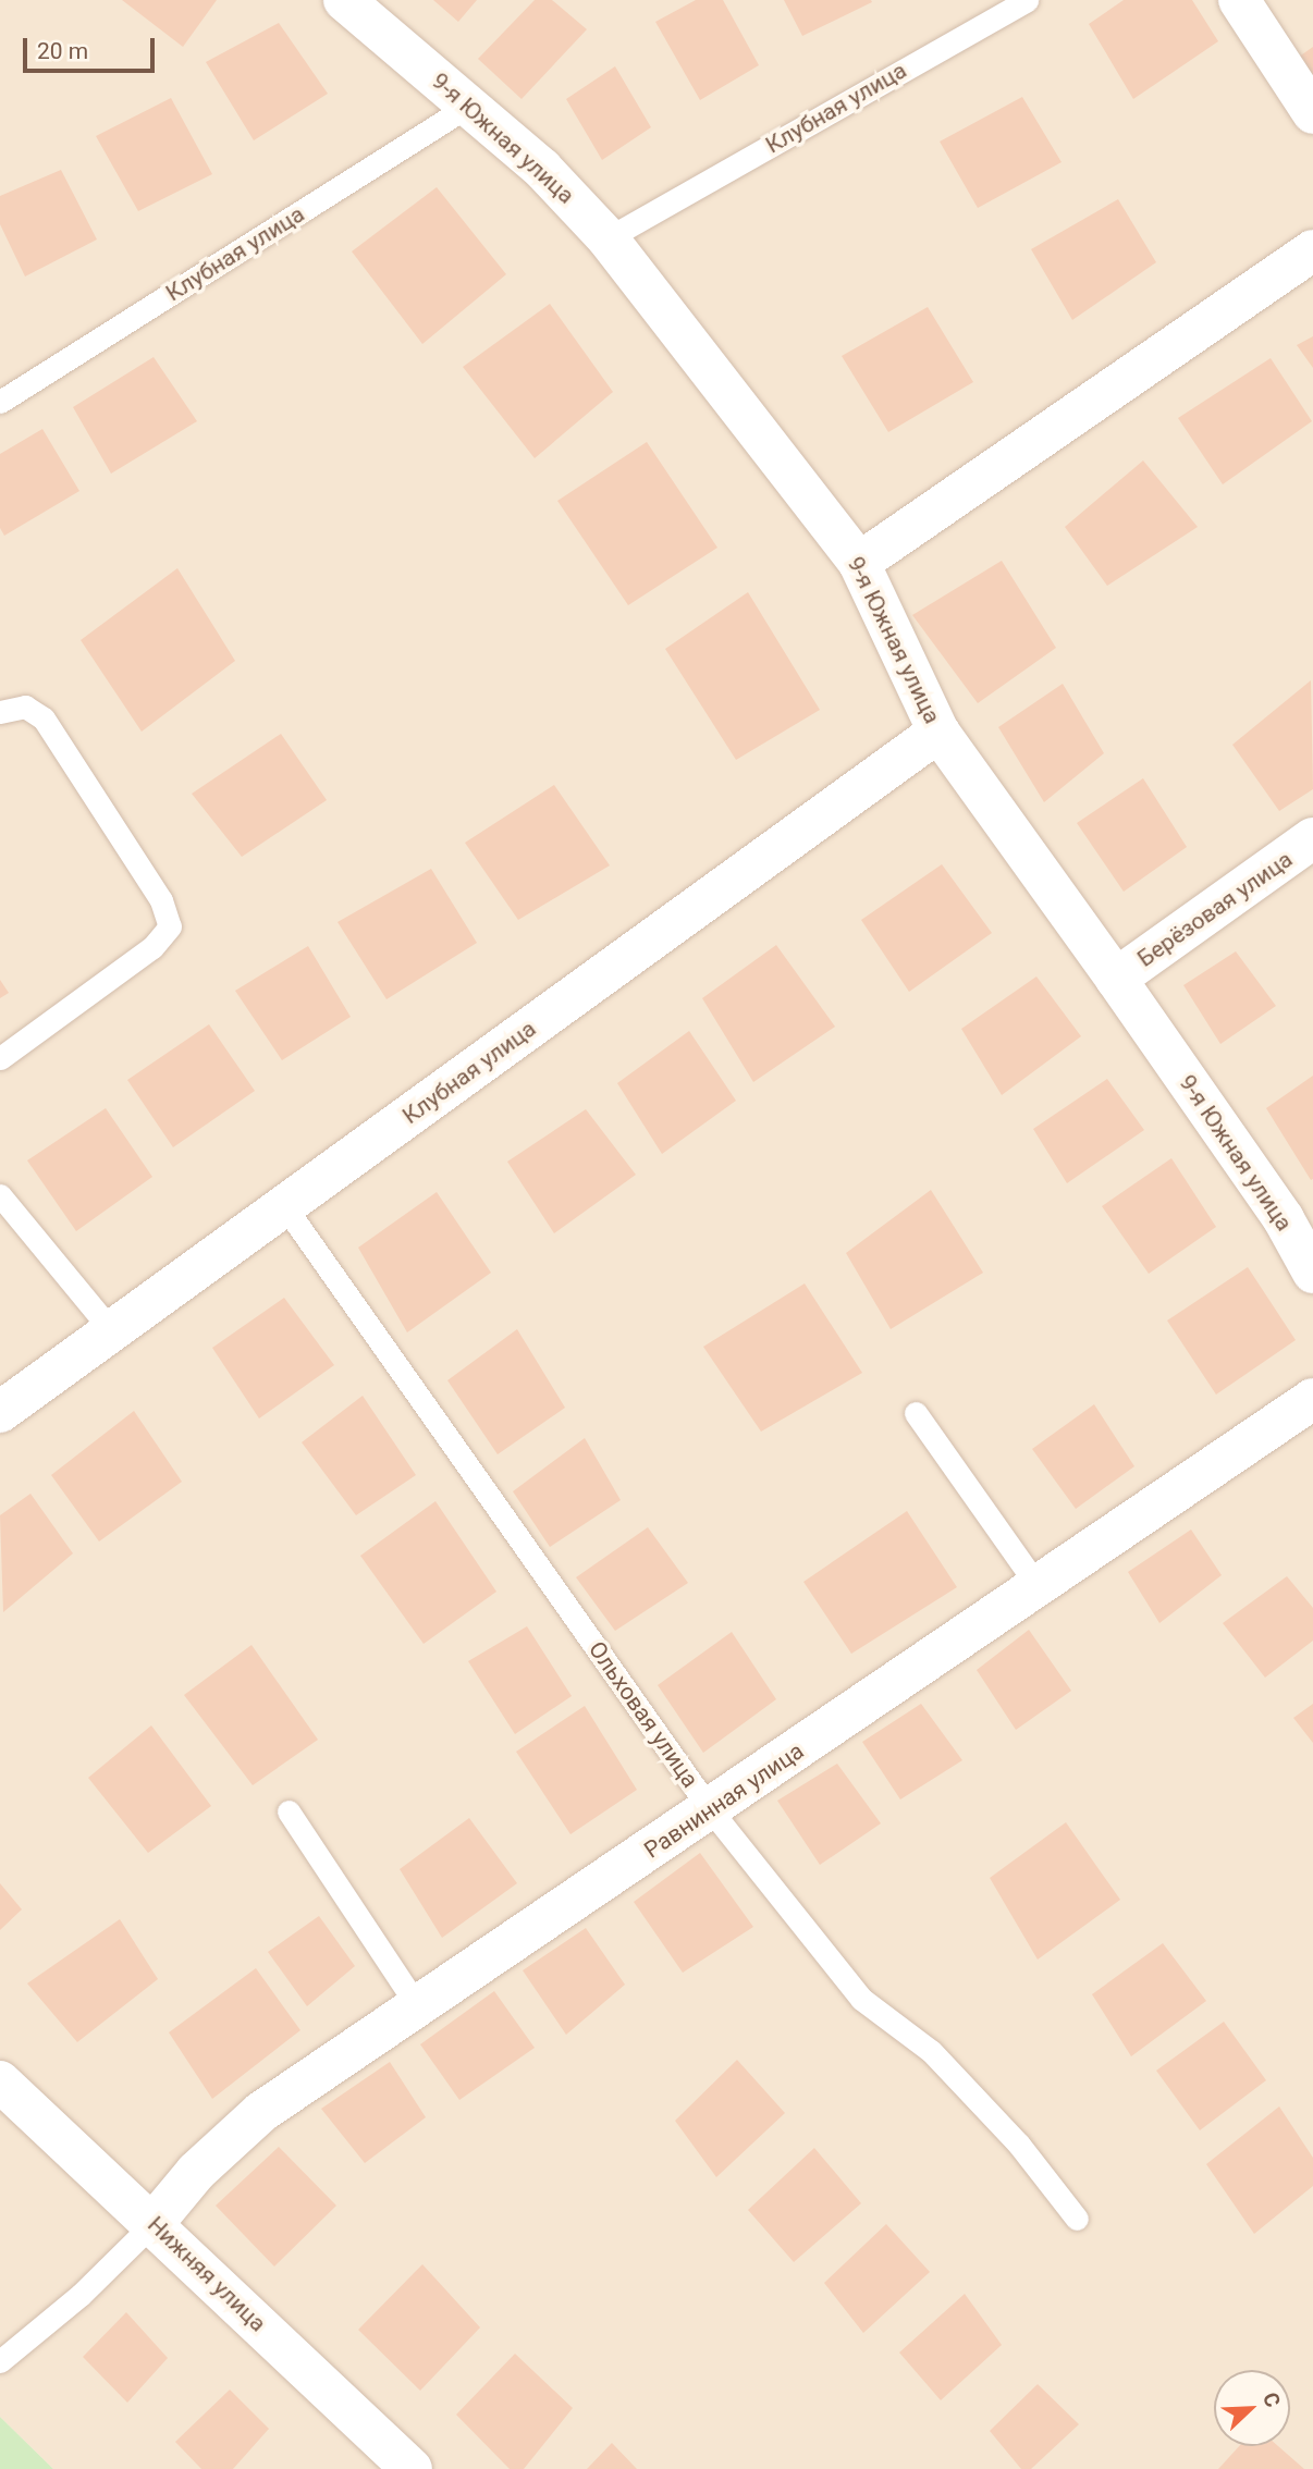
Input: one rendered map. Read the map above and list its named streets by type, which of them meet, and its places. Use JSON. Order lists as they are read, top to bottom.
{
  "streets": {
    "street": [
      "Клубная улица",
      "9-я Южная улица",
      "Берёзовая улица",
      "Равнинная улица",
      "Нижняя улица"
    ],
    "lane": ["Ольховая улица"]
  },
  "crossings": [
    ["Клубная улица", "9-я Южная улица"],
    ["Клубная улица", "Ольховая улица"],
    ["9-я Южная улица", "Берёзовая улица"],
    ["Ольховая улица", "Равнинная улица"],
    ["Равнинная улица", "Нижняя улица"]
  ],
  "scale_bar": "20 m",
  "north": "top right"
}
